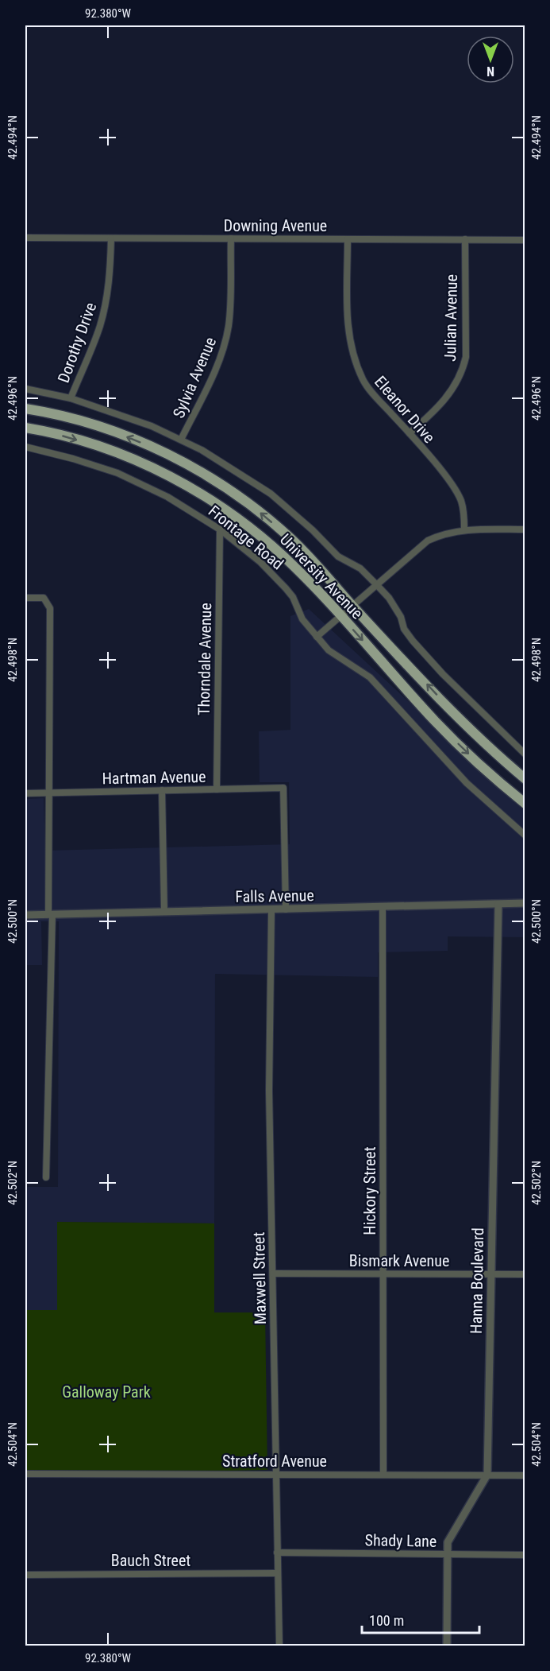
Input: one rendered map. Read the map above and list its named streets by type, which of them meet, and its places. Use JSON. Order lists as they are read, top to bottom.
{
  "streets": {
    "main road": ["University Avenue"],
    "street": [
      "Downing Avenue",
      "Julian Avenue",
      "Dorothy Drive",
      "Sylvia Avenue",
      "Eleanor Drive",
      "Frontage Road",
      "Thorndale Avenue",
      "Hartman Avenue",
      "Falls Avenue",
      "Hickory Street",
      "Bismark Avenue",
      "Maxwell Street",
      "Hanna Boulevard",
      "Stratford Avenue",
      "Shady Lane",
      "Bauch Street"
    ]
  },
  "crossings": [
    ["Downing Avenue", "Julian Avenue"],
    ["Downing Avenue", "Dorothy Drive"],
    ["Downing Avenue", "Sylvia Avenue"],
    ["Downing Avenue", "Eleanor Drive"],
    ["Julian Avenue", "Eleanor Drive"],
    ["Frontage Road", "Thorndale Avenue"],
    ["Thorndale Avenue", "Hartman Avenue"],
    ["Hartman Avenue", "Falls Avenue"],
    ["Falls Avenue", "Hickory Street"],
    ["Falls Avenue", "Maxwell Street"],
    ["Falls Avenue", "Hanna Boulevard"],
    ["Hickory Street", "Bismark Avenue"],
    ["Hickory Street", "Stratford Avenue"],
    ["Bismark Avenue", "Maxwell Street"],
    ["Bismark Avenue", "Hanna Boulevard"],
    ["Maxwell Street", "Stratford Avenue"],
    ["Maxwell Street", "Shady Lane"],
    ["Maxwell Street", "Bauch Street"],
    ["Hanna Boulevard", "Stratford Avenue"],
    ["Hanna Boulevard", "Shady Lane"]
  ],
  "parks": ["Galloway Park"],
  "scale_bar": "100 m",
  "north": "bottom",
  "coordinates": [
    "92.380°W",
    "42.494°N",
    "42.496°N",
    "42.498°N",
    "42.500°N",
    "42.502°N",
    "42.504°N"
  ]
}
